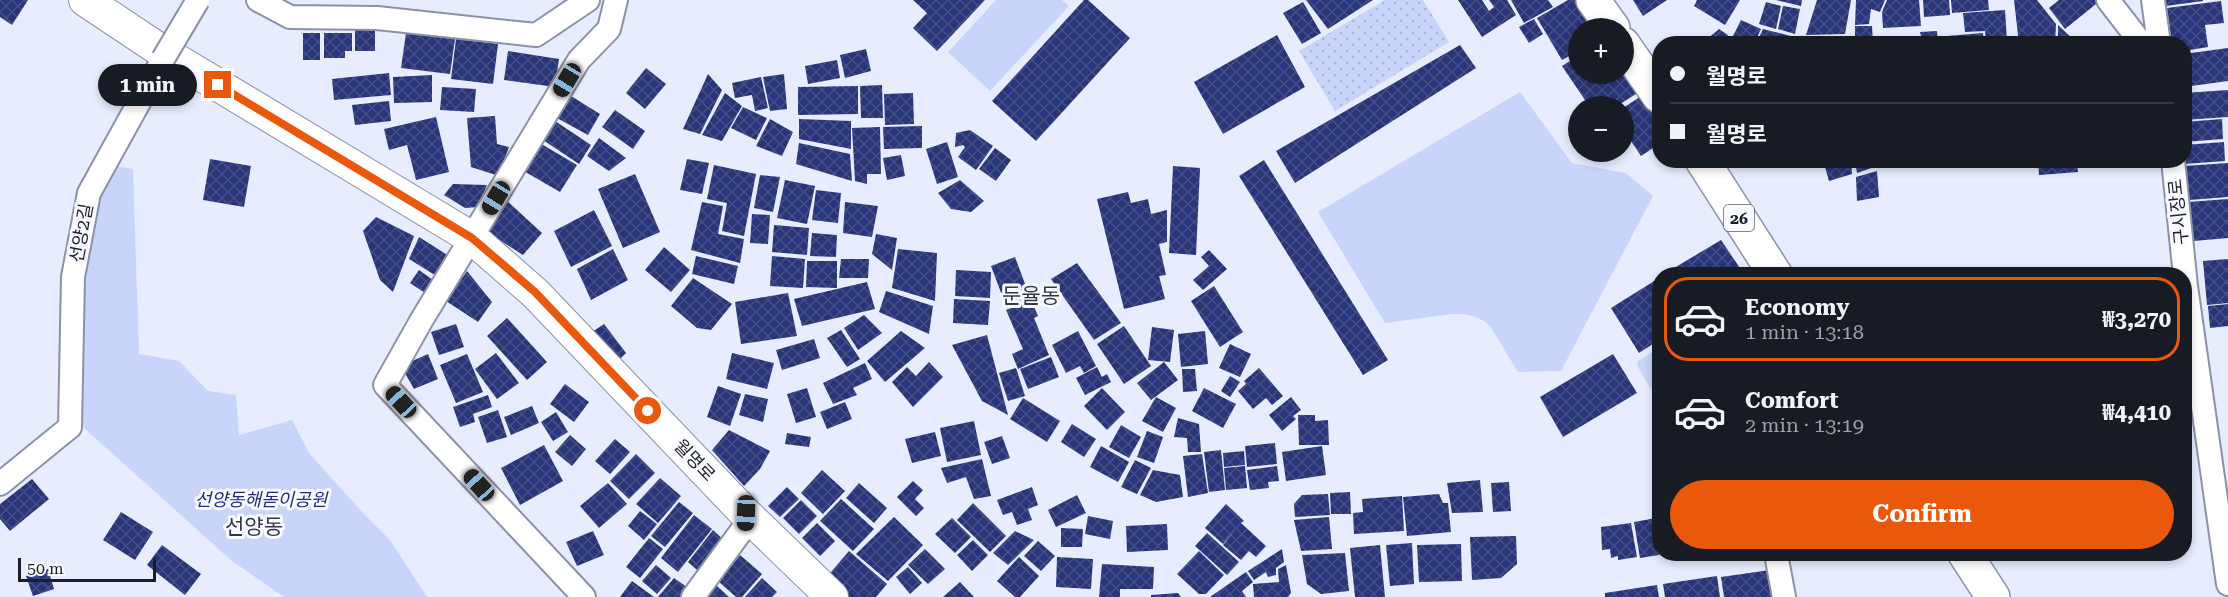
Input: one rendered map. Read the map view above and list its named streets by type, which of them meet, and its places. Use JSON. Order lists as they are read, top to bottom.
{
  "streets": {
    "main road": ["26"],
    "street": ["구시장로", "선양2길", "월명로"]
  },
  "districts": ["둔율동", "선양동"],
  "parks": ["선양동해돋이공원"],
  "scale_bar": "50 m",
  "page": {
    "map_buttons": ["+", "−"],
    "banner": ["월명로", "월명로"],
    "bubble": "1 min",
    "list": [
      {
        "name": "Economy",
        "note": "1 min · 13:18",
        "value": "₩3,270"
      },
      {
        "name": "Comfort",
        "note": "2 min · 13:19",
        "value": "₩4,410"
      }
    ],
    "buttons": "Confirm",
    "scale": "50 m"
  }
}
